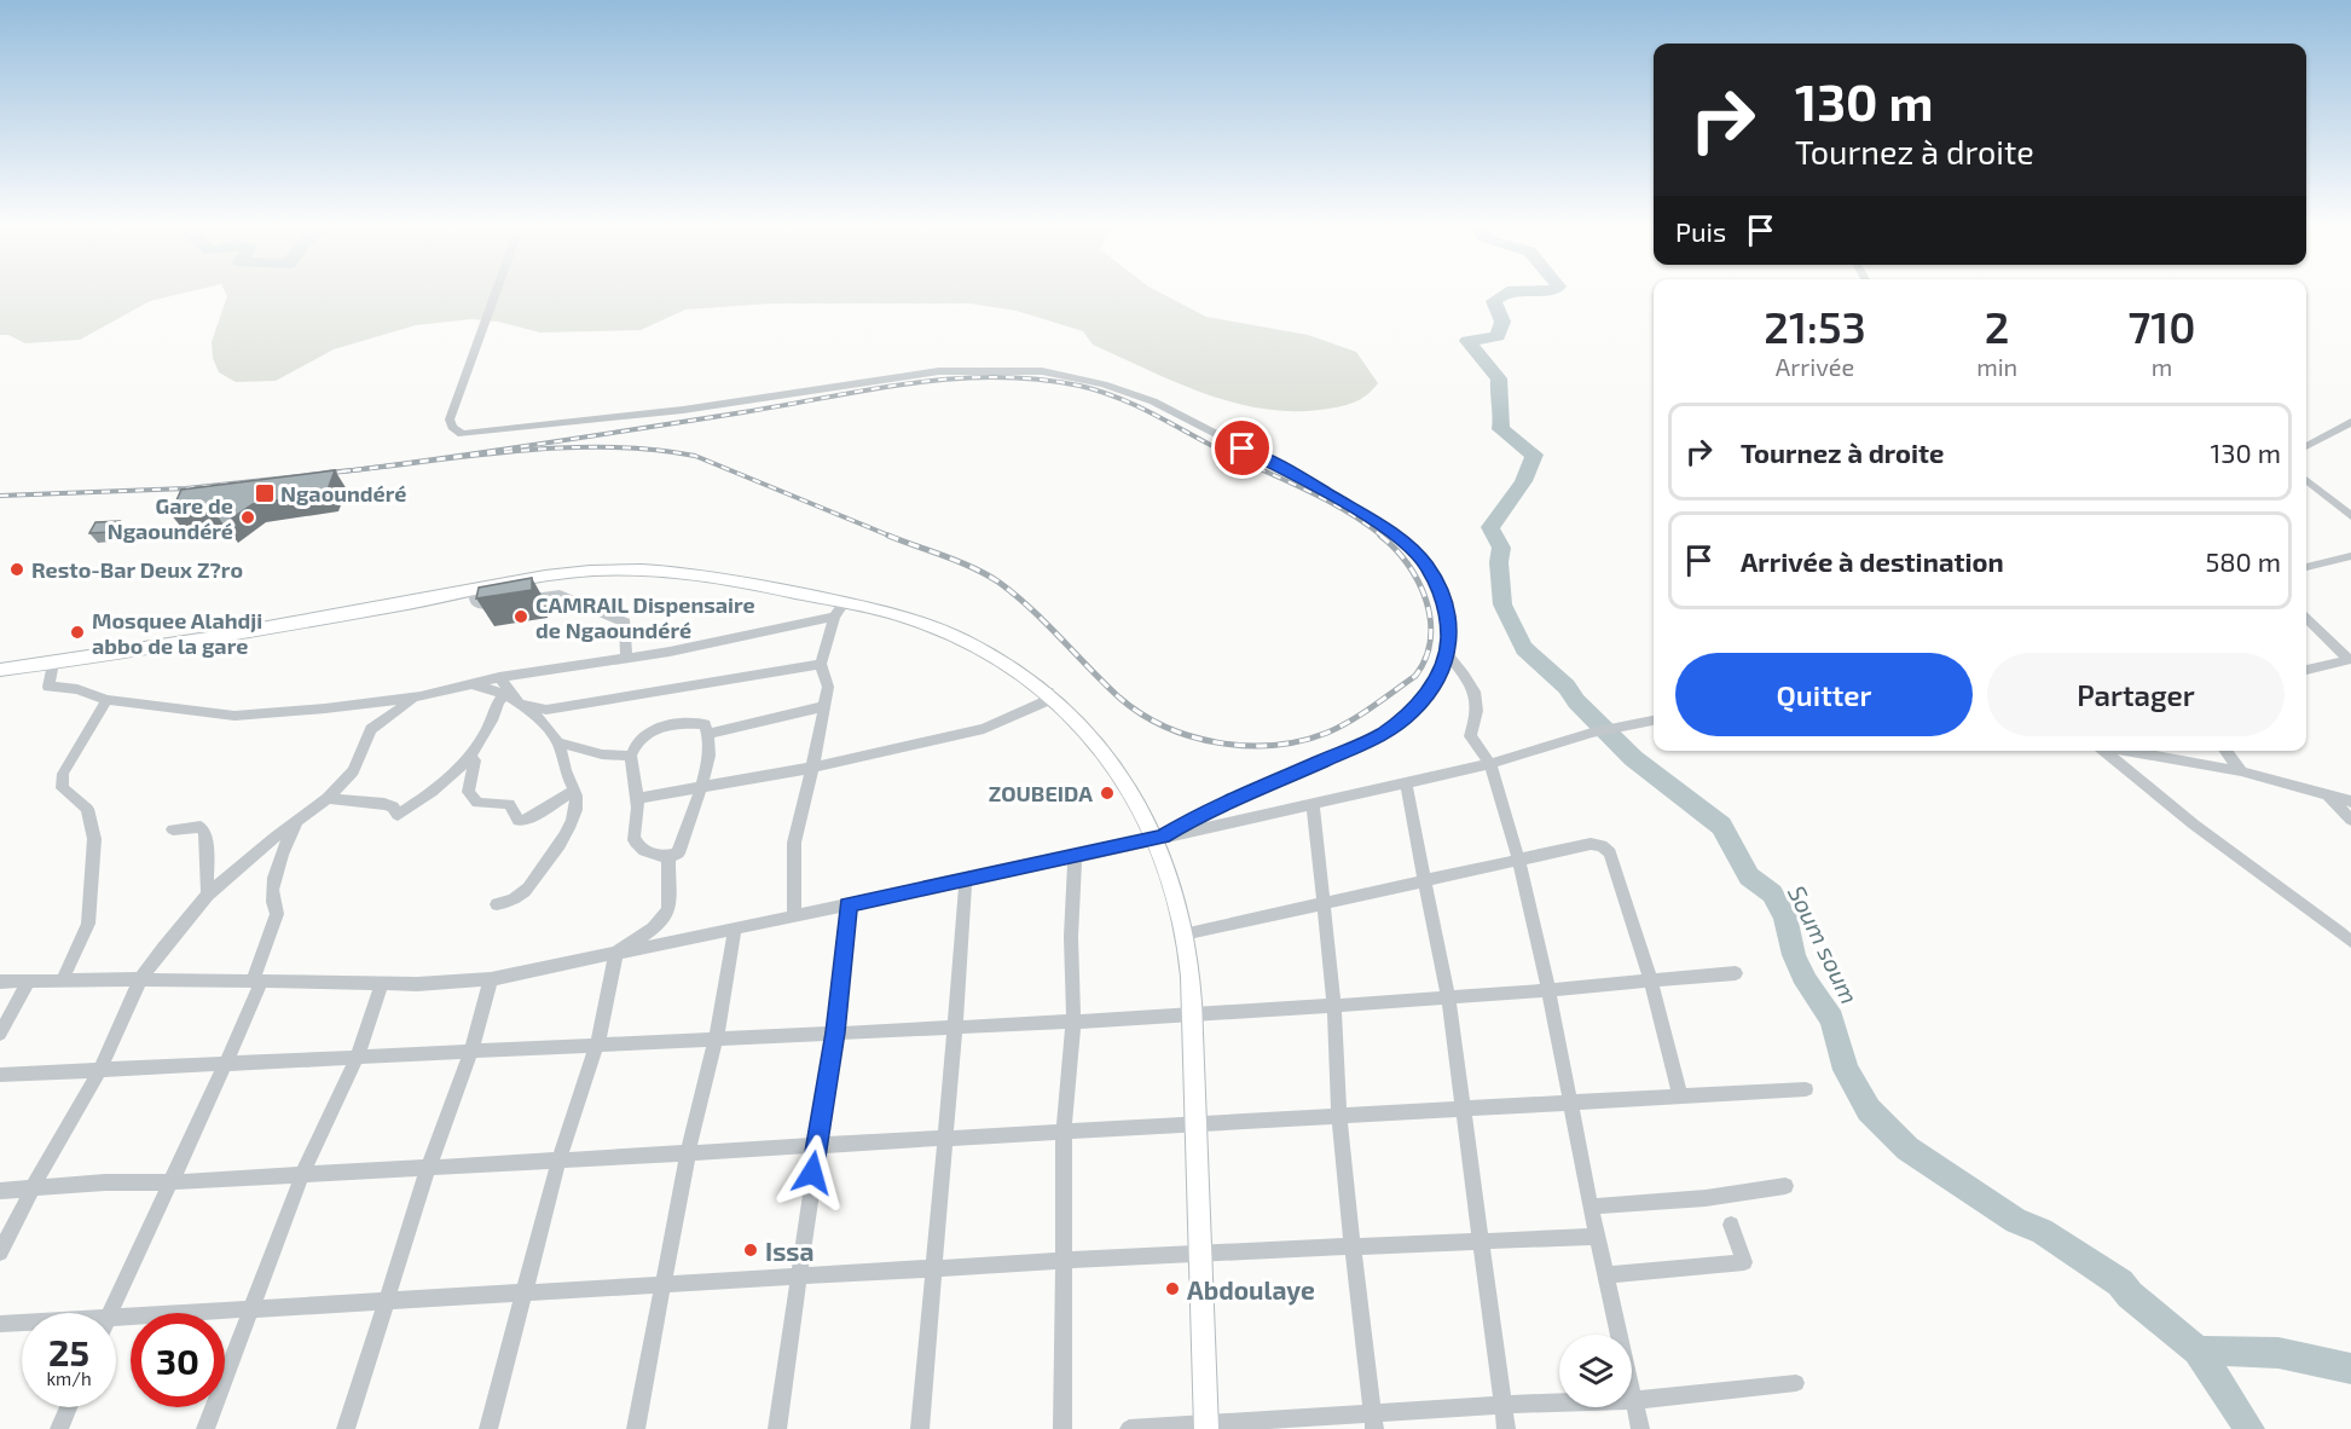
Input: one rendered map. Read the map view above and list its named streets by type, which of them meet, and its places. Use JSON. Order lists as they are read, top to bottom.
{
  "water": ["Soum soum"],
  "places": {
    "transit": ["Ngaoundéré"],
    "other": [
      "Gare de Ngaoundéré",
      "Resto-Bar Deux Z?ro",
      "CAMRAIL Dispensaire de Ngaoundéré",
      "Mosquee Alahdji abbo de la gare",
      "ZOUBEIDA",
      "Issa",
      "Abdoulaye"
    ]
  },
  "page": {
    "turn": ["130 m", "Tournez à droite"],
    "then": "Puis",
    "eta": [
      "21:53",
      "Arrivée",
      "2",
      "min",
      "710",
      "m"
    ],
    "list": [
      {
        "name": "Tournez à droite",
        "value": "130 m"
      },
      {
        "name": "Arrivée à destination",
        "value": "580 m"
      }
    ],
    "buttons": ["Quitter", "Partager"],
    "speed": "25 km/h",
    "limit": "30"
  }
}
